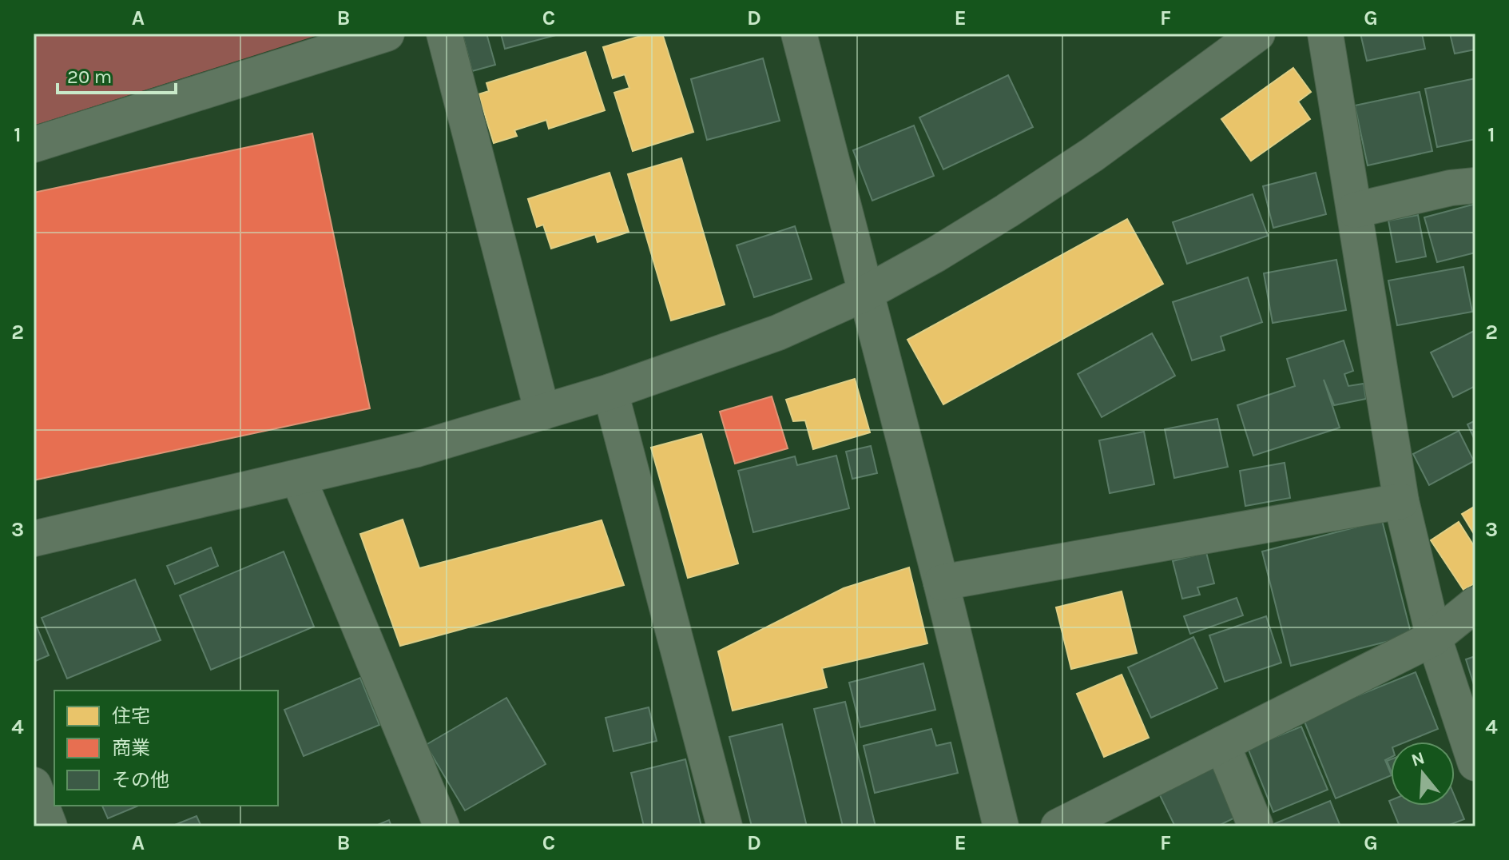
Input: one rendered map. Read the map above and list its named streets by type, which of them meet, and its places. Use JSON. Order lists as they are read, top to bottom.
{
  "legend": ["住宅", "商業", "その他"],
  "scale_bar": "20 m",
  "north": "top",
  "grid": {
    "columns": [
      "A",
      "B",
      "C",
      "D",
      "E",
      "F",
      "G"
    ],
    "rows": [
      "1",
      "2",
      "3",
      "4"
    ]
  }
}
